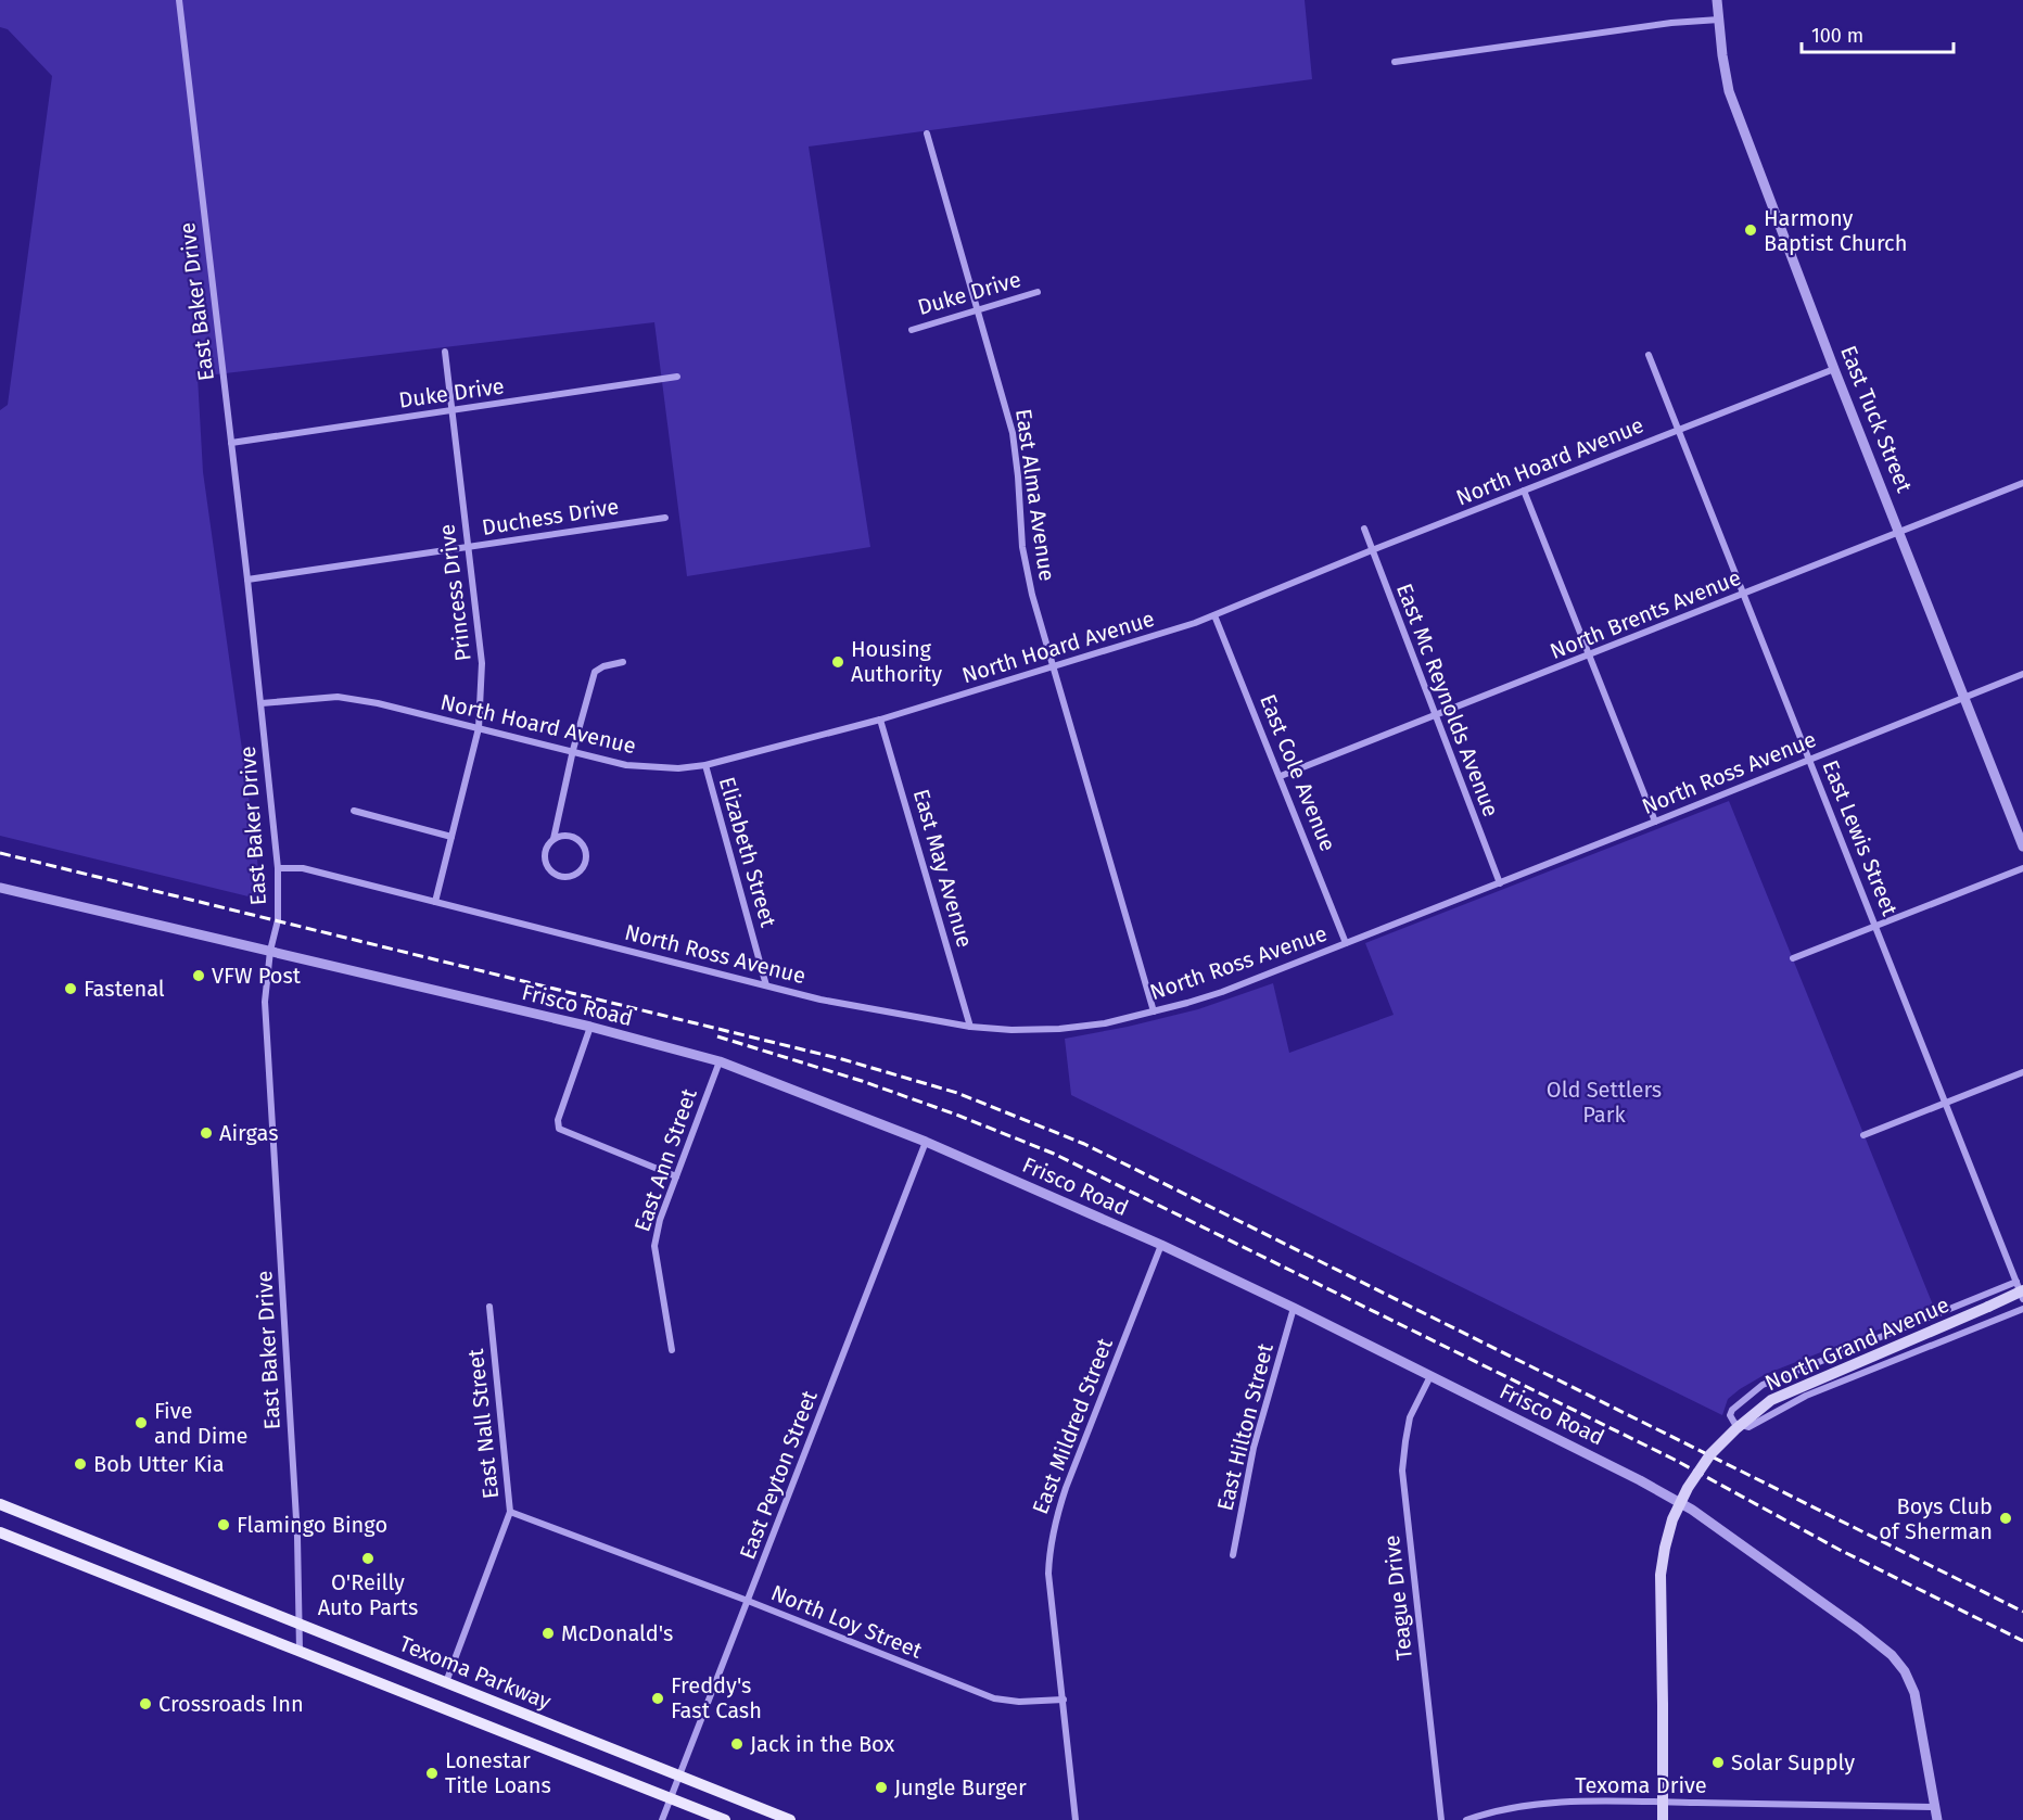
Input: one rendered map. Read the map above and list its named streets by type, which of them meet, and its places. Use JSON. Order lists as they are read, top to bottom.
{
  "streets": {
    "main road": ["North Grand Avenue", "Texoma Parkway"],
    "street": [
      "Duke Drive",
      "East Baker Drive",
      "East Tuck Street",
      "North Hoard Avenue",
      "East Alma Avenue",
      "Duchess Drive",
      "Princess Drive",
      "North Brents Avenue",
      "East Mc Reynolds Avenue",
      "East Cole Avenue",
      "North Ross Avenue",
      "East Lewis Street",
      "Elizabeth Street",
      "East May Avenue",
      "Frisco Road",
      "East Ann Street",
      "East Nall Street",
      "East Mildred Street",
      "East Hilton Street",
      "East Peyton Street",
      "Teague Drive",
      "North Loy Street",
      "Texoma Drive"
    ]
  },
  "crossings": [
    ["Duke Drive", "East Baker Drive"],
    ["Duke Drive", "East Alma Avenue"],
    ["Duke Drive", "Princess Drive"],
    ["East Baker Drive", "North Hoard Avenue"],
    ["East Baker Drive", "Duchess Drive"],
    ["East Baker Drive", "North Ross Avenue"],
    ["East Baker Drive", "Frisco Road"],
    ["East Baker Drive", "Texoma Parkway"],
    ["East Tuck Street", "North Hoard Avenue"],
    ["East Tuck Street", "North Brents Avenue"],
    ["East Tuck Street", "North Ross Avenue"],
    ["North Hoard Avenue", "East Alma Avenue"],
    ["North Hoard Avenue", "Princess Drive"],
    ["North Hoard Avenue", "East Mc Reynolds Avenue"],
    ["North Hoard Avenue", "East Cole Avenue"],
    ["North Hoard Avenue", "East Lewis Street"],
    ["North Hoard Avenue", "Elizabeth Street"],
    ["North Hoard Avenue", "East May Avenue"],
    ["East Alma Avenue", "North Ross Avenue"],
    ["Duchess Drive", "Princess Drive"],
    ["Princess Drive", "North Ross Avenue"],
    ["North Brents Avenue", "East Mc Reynolds Avenue"],
    ["North Brents Avenue", "East Cole Avenue"],
    ["North Brents Avenue", "East Lewis Street"],
    ["East Mc Reynolds Avenue", "North Ross Avenue"],
    ["East Cole Avenue", "North Ross Avenue"],
    ["North Ross Avenue", "East Lewis Street"],
    ["North Ross Avenue", "Elizabeth Street"],
    ["North Ross Avenue", "East May Avenue"],
    ["East Lewis Street", "North Grand Avenue"],
    ["Frisco Road", "East Ann Street"],
    ["Frisco Road", "East Mildred Street"],
    ["Frisco Road", "East Hilton Street"],
    ["Frisco Road", "East Peyton Street"],
    ["Frisco Road", "Teague Drive"],
    ["Frisco Road", "Texoma Drive"],
    ["North Grand Avenue", "Texoma Drive"],
    ["East Nall Street", "North Loy Street"],
    ["East Nall Street", "Texoma Parkway"],
    ["East Mildred Street", "North Loy Street"],
    ["East Peyton Street", "North Loy Street"],
    ["East Peyton Street", "Texoma Parkway"]
  ],
  "parks": ["Old Settlers Park"],
  "places": [
    "Harmony Baptist Church",
    "Housing Authority",
    "VFW Post",
    "Fastenal",
    "Airgas",
    "Five and Dime",
    "Bob Utter Kia",
    "Boys Club of Sherman",
    "Flamingo Bingo",
    "O'Reilly Auto Parts",
    "McDonald's",
    "Freddy's Fast Cash",
    "Crossroads Inn",
    "Jack in the Box",
    "Solar Supply",
    "Lonestar Title Loans",
    "Jungle Burger"
  ],
  "scale_bar": "100 m"
}
